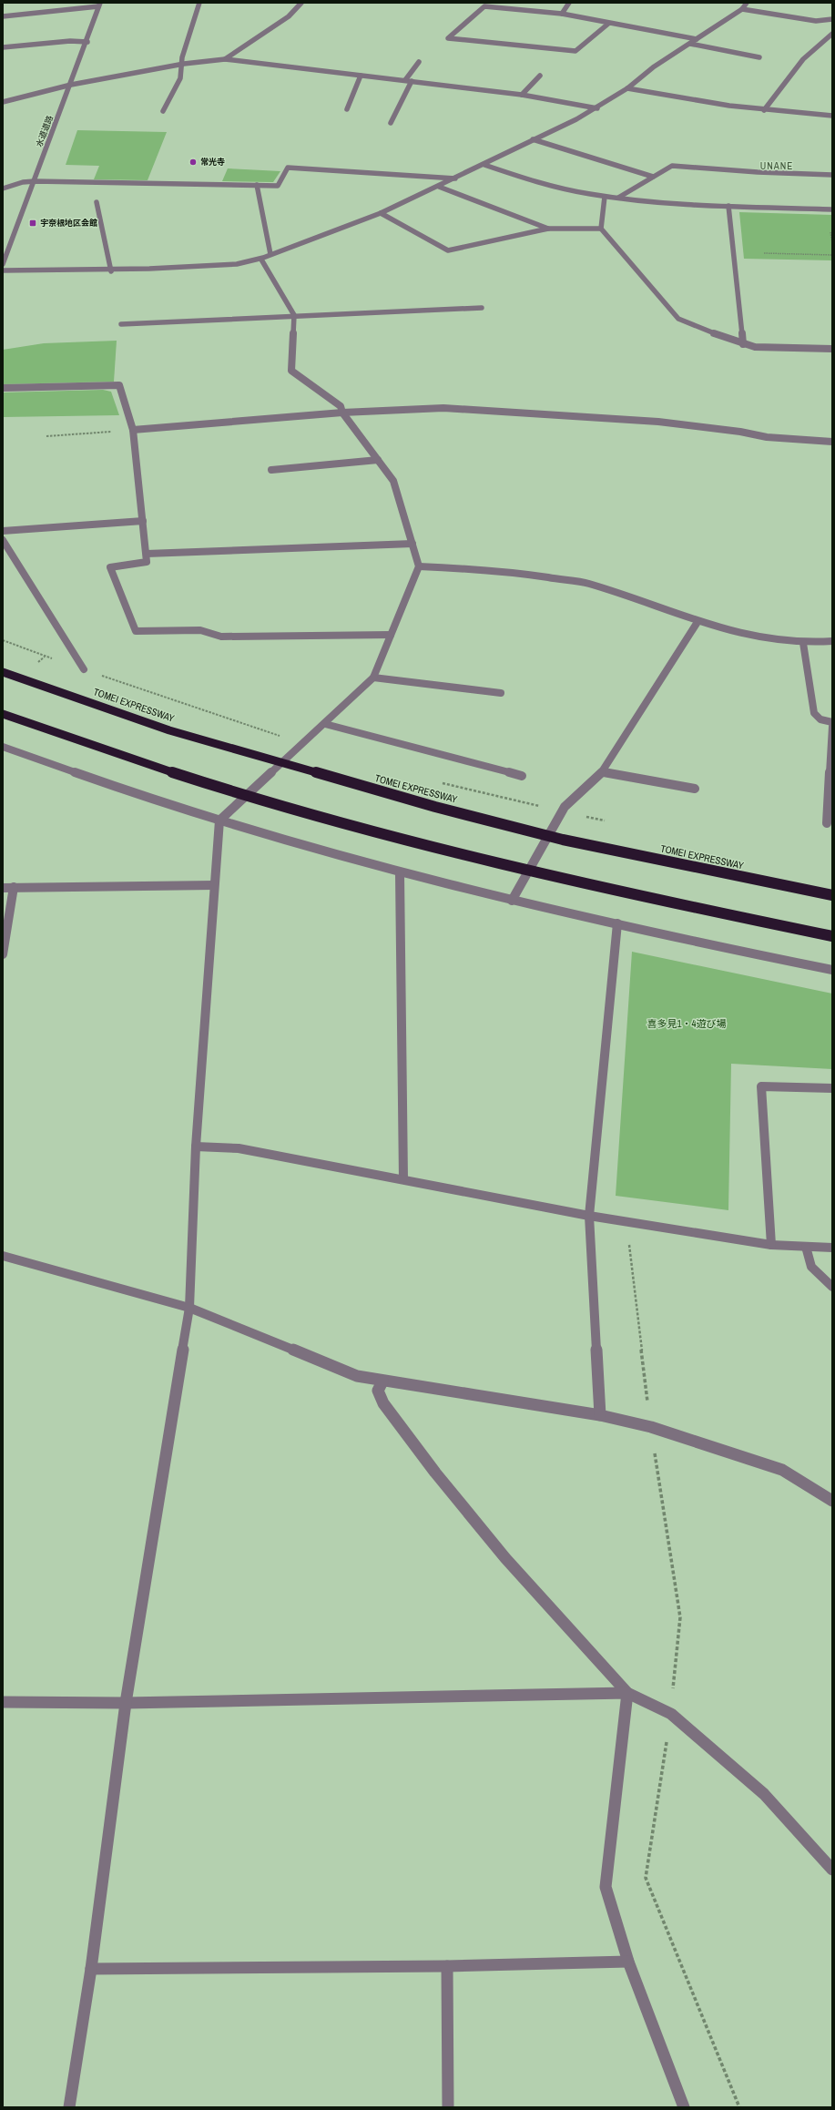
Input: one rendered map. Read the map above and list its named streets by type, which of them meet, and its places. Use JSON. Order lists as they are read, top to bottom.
{
  "streets": {
    "highway": ["TOMEI EXPRESSWAY"],
    "street": ["水道道路"]
  },
  "districts": ["UNANE"],
  "parks": ["喜多見1・4遊び場"],
  "places": {
    "other": ["常光寺"],
    "transit": ["宇奈根地区会館"]
  }
}
